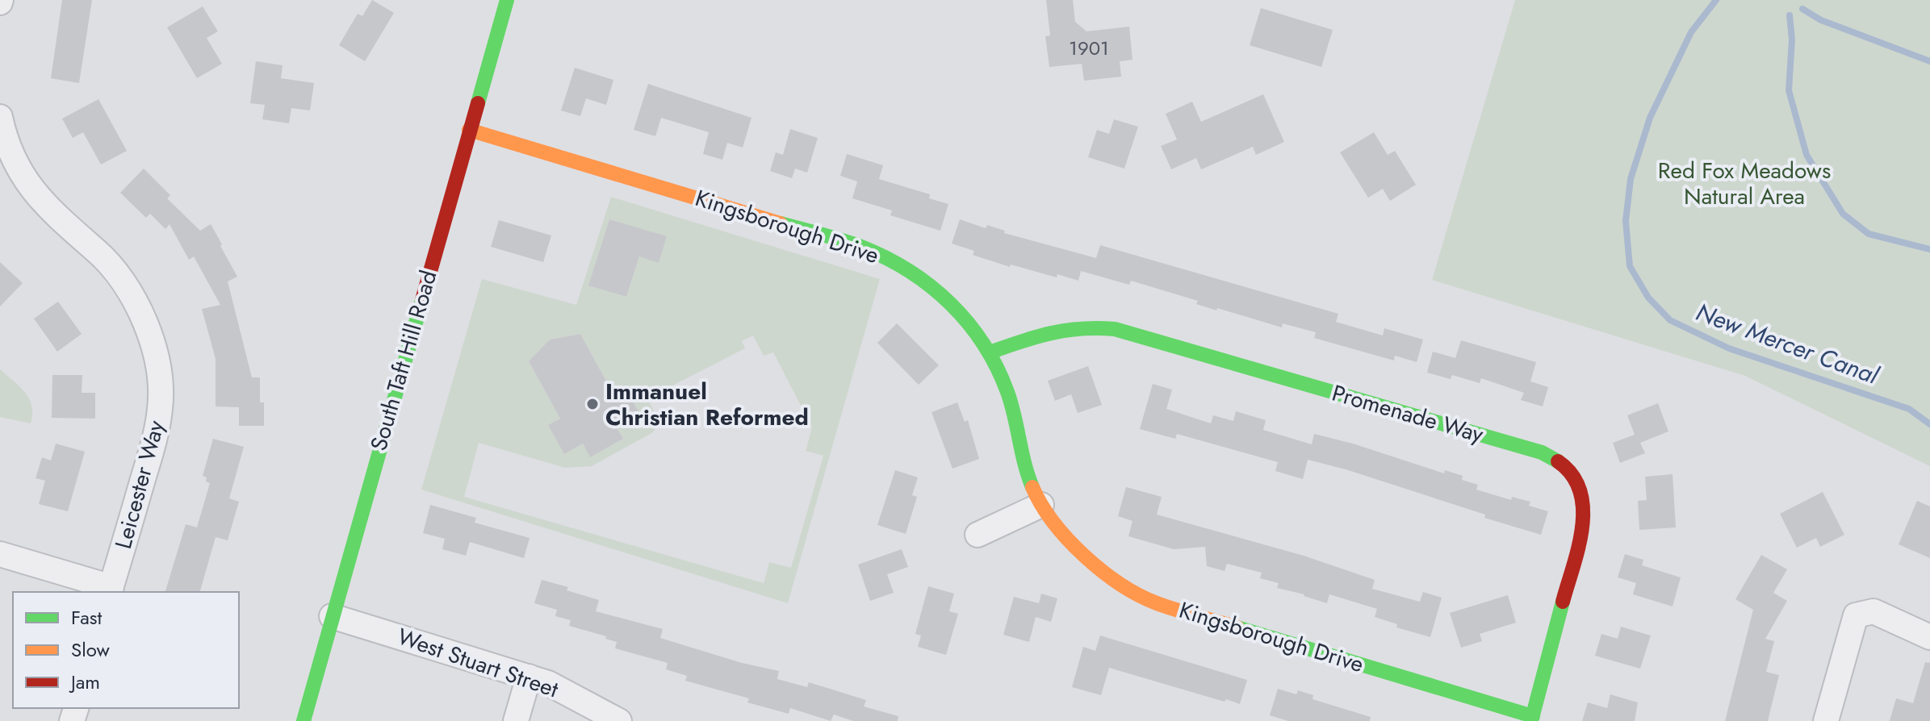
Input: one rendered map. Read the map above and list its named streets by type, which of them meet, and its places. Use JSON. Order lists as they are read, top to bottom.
{
  "streets": {
    "street": [
      "Kingsborough Drive",
      "South Taft Hill Road",
      "Promenade Way",
      "Leicester Way",
      "West Stuart Street"
    ]
  },
  "crossings": [
    ["Kingsborough Drive", "South Taft Hill Road"],
    ["Kingsborough Drive", "Promenade Way"],
    ["South Taft Hill Road", "West Stuart Street"]
  ],
  "water": ["New Mercer Canal"],
  "parks": ["Red Fox Meadows Natural Area"],
  "places": ["Immanuel Christian Reformed"],
  "house_numbers": ["1901"],
  "legend": ["Fast", "Slow", "Jam"]
}
